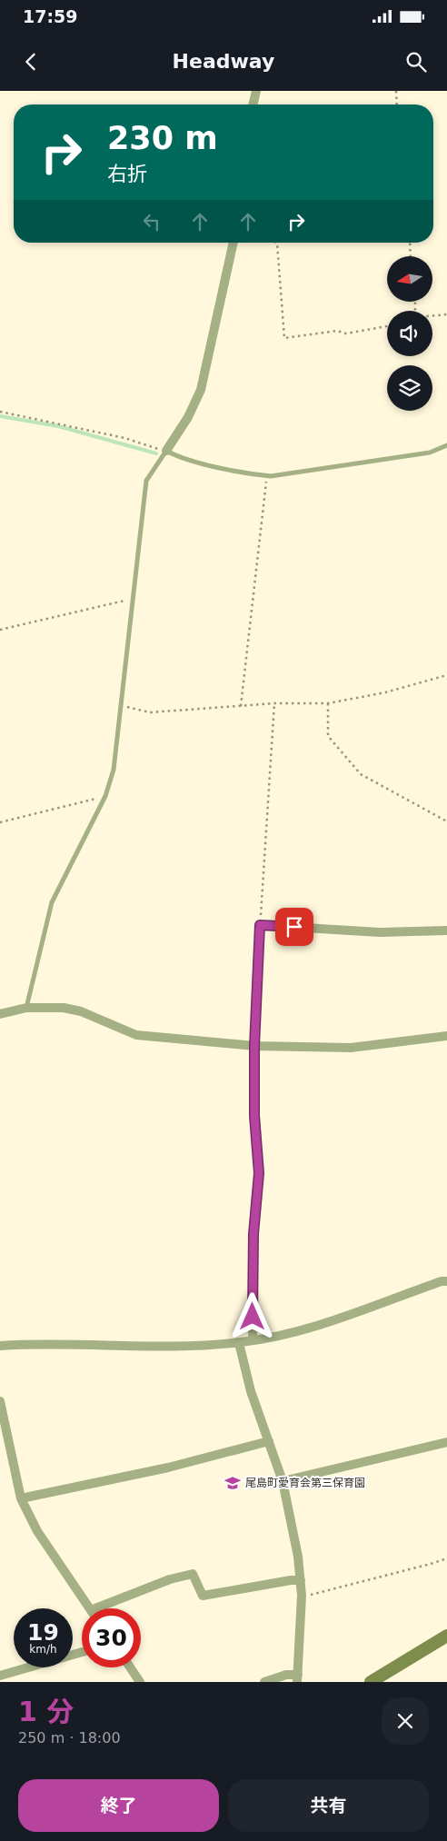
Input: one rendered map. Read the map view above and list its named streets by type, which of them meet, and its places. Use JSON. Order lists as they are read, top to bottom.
{
  "places": {
    "school or university": ["尾島町愛育会第三保育園"]
  },
  "north": "left",
  "page": {
    "status": "17:59",
    "header": "Headway",
    "turn": ["230 m", "右折"],
    "speed": "19 km/h",
    "limit": "30",
    "heading": ["1 分", "250 m · 18:00"],
    "buttons": ["終了", "共有"]
  }
}
